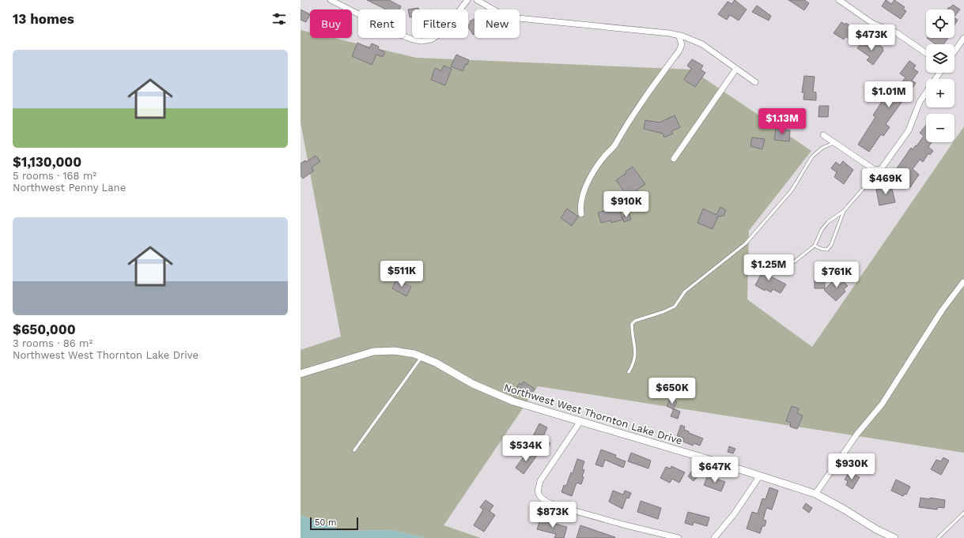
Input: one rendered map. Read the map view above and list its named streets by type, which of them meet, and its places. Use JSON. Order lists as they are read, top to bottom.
{
  "streets": {
    "street": ["Northwest West Thornton Lake Drive"]
  },
  "scale_bar": "50 m",
  "page": {
    "heading": "13 homes",
    "map_buttons": ["+", "−"],
    "chip": [
      "Buy",
      "Rent",
      "Filters",
      "New"
    ],
    "price": [
      "$473K",
      "$1.01M",
      "$1.13M",
      "$469K",
      "$910K",
      "$1.25M",
      "$511K",
      "$761K",
      "$650K",
      "$534K",
      "$930K",
      "$647K",
      "$873K"
    ],
    "list": [
      {
        "name": "$1,130,000",
        "note": "5 rooms · 168 m² · Northwest Penny Lane"
      },
      {
        "name": "$650,000",
        "note": "3 rooms · 86 m² · Northwest West Thornton Lake Drive"
      }
    ],
    "scale": "50 m"
  }
}
